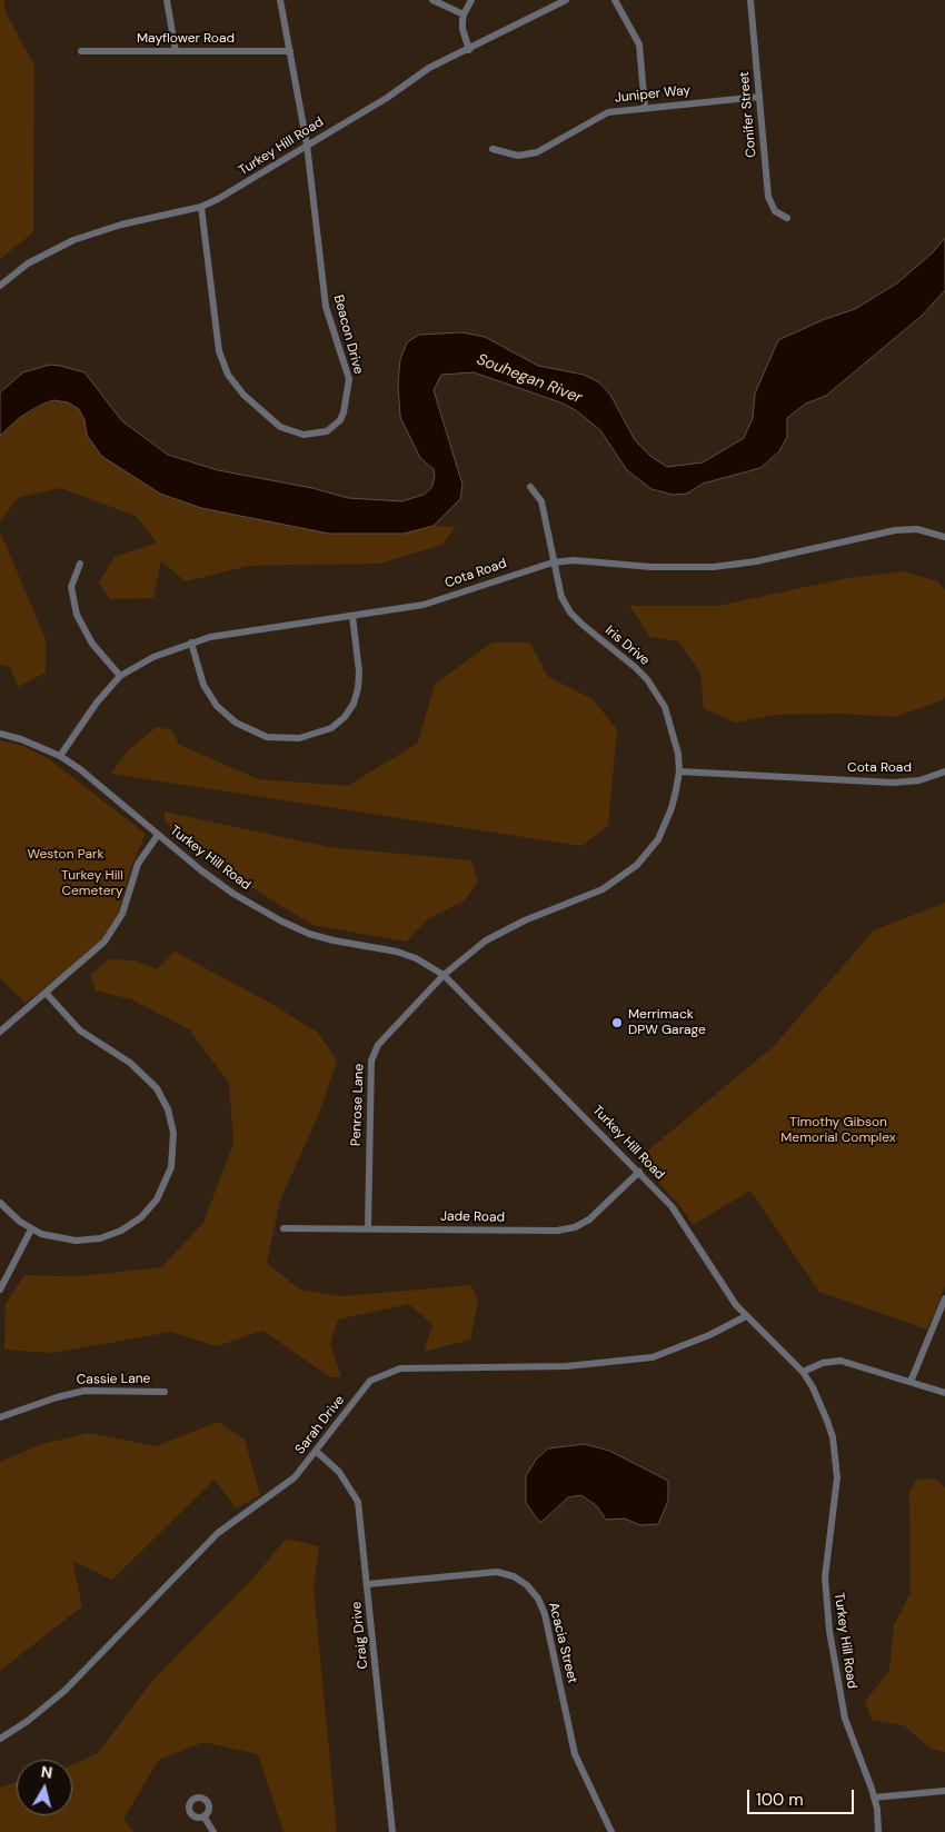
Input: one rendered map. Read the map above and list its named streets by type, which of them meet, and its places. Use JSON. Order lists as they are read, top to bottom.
{
  "streets": {
    "street": [
      "Mayflower Road",
      "Juniper Way",
      "Conifer Street",
      "Turkey Hill Road",
      "Beacon Drive",
      "Cota Road",
      "Iris Drive",
      "Penrose Lane",
      "Jade Road",
      "Cassie Lane",
      "Sarah Drive",
      "Craig Drive",
      "Acacia Street"
    ]
  },
  "crossings": [
    ["Mayflower Road", "Beacon Drive"],
    ["Juniper Way", "Conifer Street"],
    ["Turkey Hill Road", "Beacon Drive"],
    ["Turkey Hill Road", "Cota Road"],
    ["Turkey Hill Road", "Iris Drive"],
    ["Turkey Hill Road", "Penrose Lane"],
    ["Turkey Hill Road", "Jade Road"],
    ["Turkey Hill Road", "Sarah Drive"],
    ["Cota Road", "Iris Drive"],
    ["Iris Drive", "Penrose Lane"],
    ["Penrose Lane", "Jade Road"],
    ["Sarah Drive", "Craig Drive"],
    ["Craig Drive", "Acacia Street"]
  ],
  "water": ["Souhegan River"],
  "parks": ["Weston Park", "Turkey Hill Cemetery", "Timothy Gibson Memorial Complex"],
  "places": ["Merrimack DPW Garage"],
  "scale_bar": "100 m",
  "north": "top"
}
